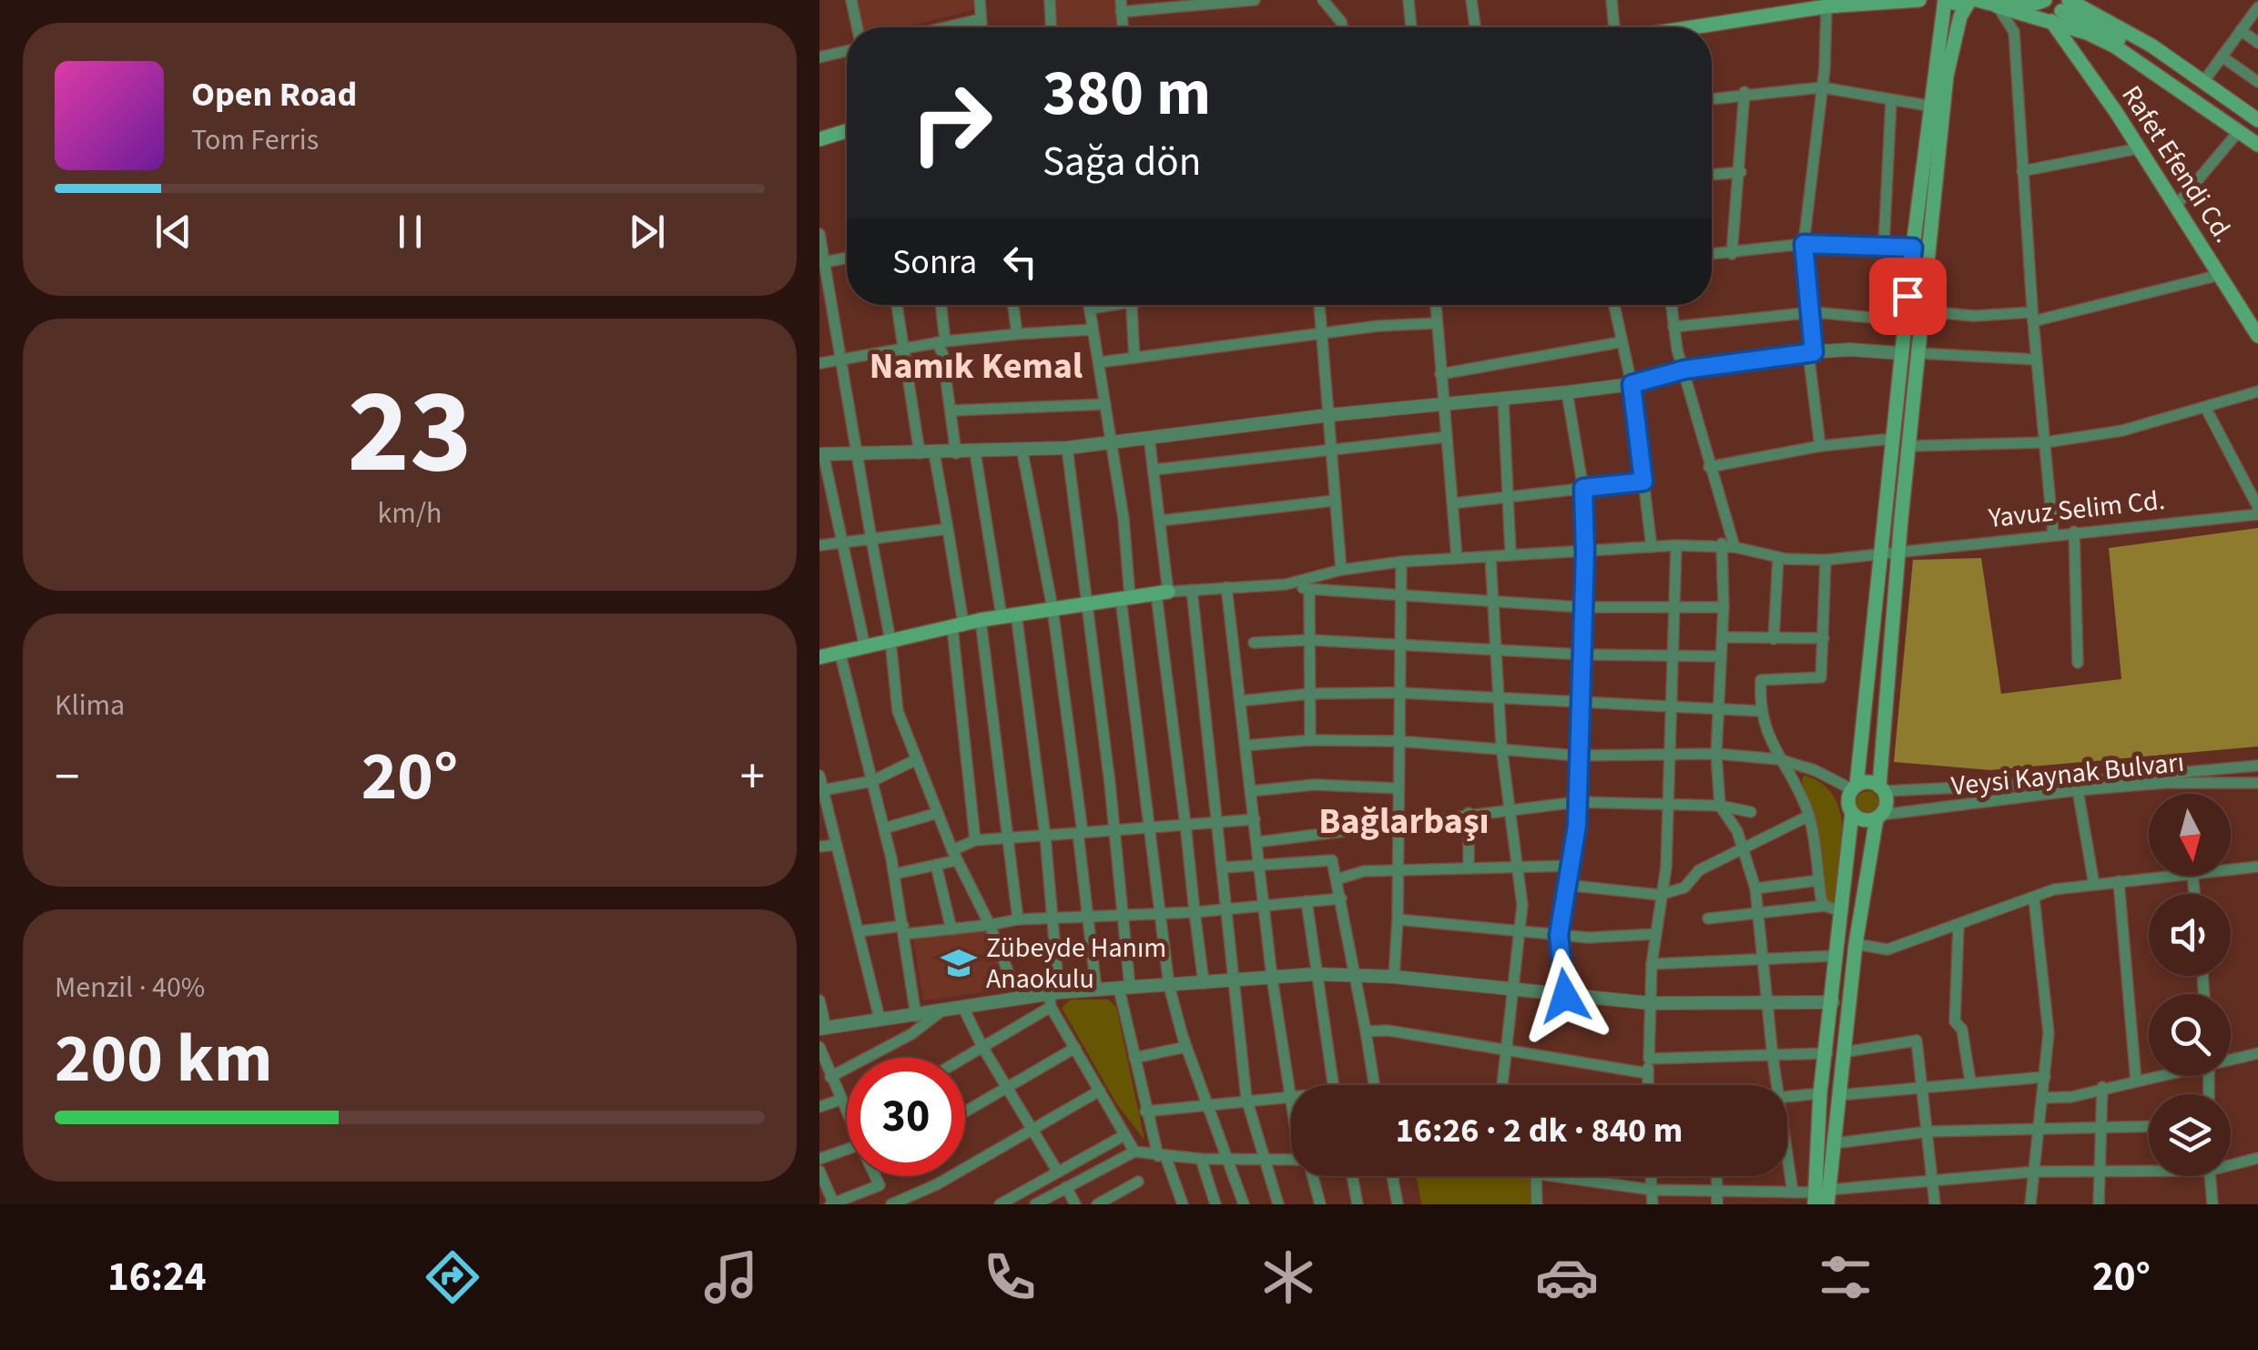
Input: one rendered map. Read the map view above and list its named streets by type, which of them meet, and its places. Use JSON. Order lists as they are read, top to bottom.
{
  "streets": {
    "main road": ["Rafet Efendi Cd."],
    "street": ["Yavuz Selim Cd.", "Veysi Kaynak Bulvarı"]
  },
  "districts": ["Namık Kemal", "Bağlarbaşı"],
  "places": {
    "school or university": ["Zübeyde Hanım Anaokulu"]
  },
  "north": "bottom",
  "page": {
    "turn": ["380 m", "Sağa dön"],
    "song": ["Open Road", "Tom Ferris"],
    "then": "Sonra",
    "tile": [
      ["23", "km/h"],
      "Klima",
      ["Menzil · 40%", "200 km"]
    ],
    "heat": ["−", "20°", "+"],
    "limit": "30",
    "trip": "16:26 · 2 dk · 840 m",
    "tabs": ["16:24", "20°"]
  }
}
